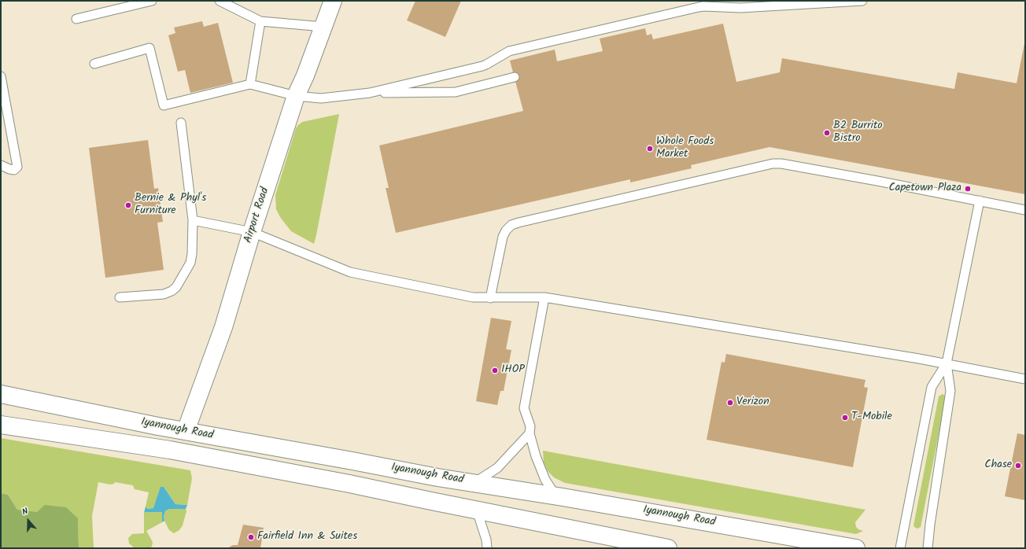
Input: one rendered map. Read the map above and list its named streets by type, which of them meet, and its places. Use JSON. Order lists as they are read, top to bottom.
{
  "streets": {
    "main road": ["Airport Road", "Iyannough Road"]
  },
  "crossings": [
    ["Airport Road", "Iyannough Road"]
  ],
  "places": [
    "B2 Burrito Bistro",
    "Whole Foods Market",
    "Capetown Plaza",
    "Bernie & Phyl's Furniture",
    "IHOP",
    "Verizon",
    "T-Mobile",
    "Chase",
    "Fairfield Inn & Suites"
  ],
  "north": "top"
}
